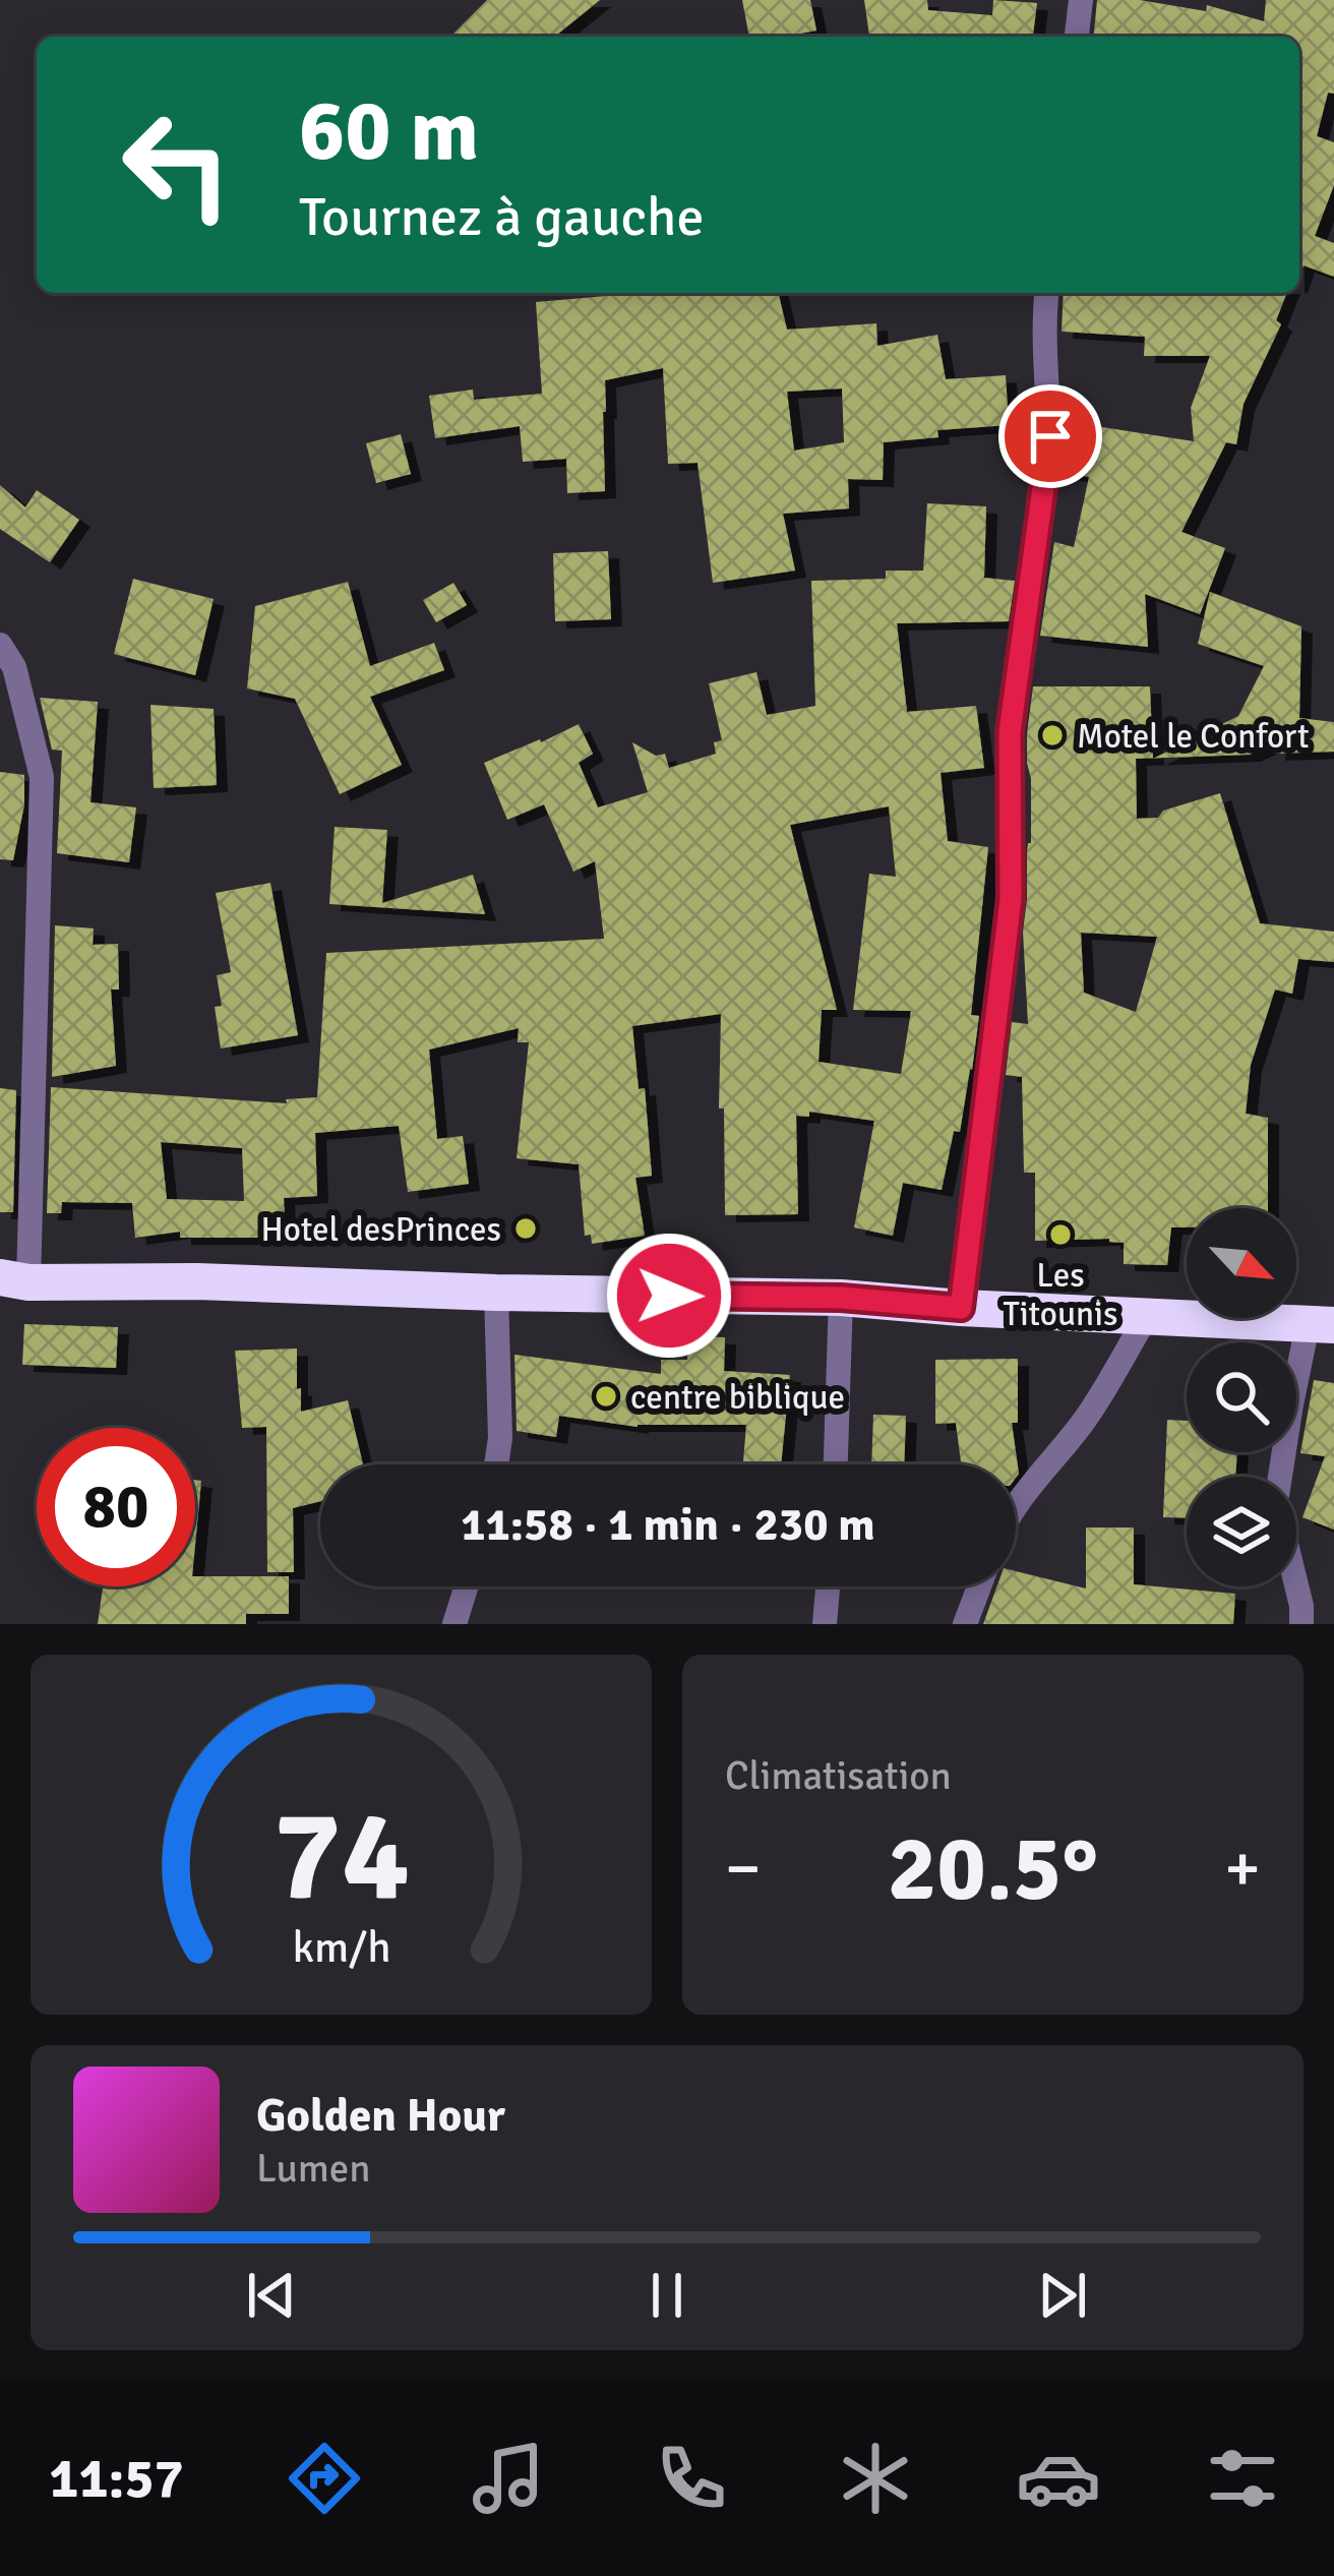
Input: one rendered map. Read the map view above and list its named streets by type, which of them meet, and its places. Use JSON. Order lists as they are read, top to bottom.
{
  "places": [
    "Motel le Confort",
    "Hotel desPrinces",
    "Les Titounis",
    "centre biblique"
  ],
  "north": "bottom right",
  "page": {
    "turn": ["60 m", "Tournez à gauche"],
    "limit": "80",
    "trip": "11:58 · 1 min · 230 m",
    "tile": "Climatisation",
    "heat": ["−", "20.5°", "+"],
    "song": ["Golden Hour", "Lumen"],
    "tabs": "11:57",
    "gauge": ["74", "km/h"]
  }
}
